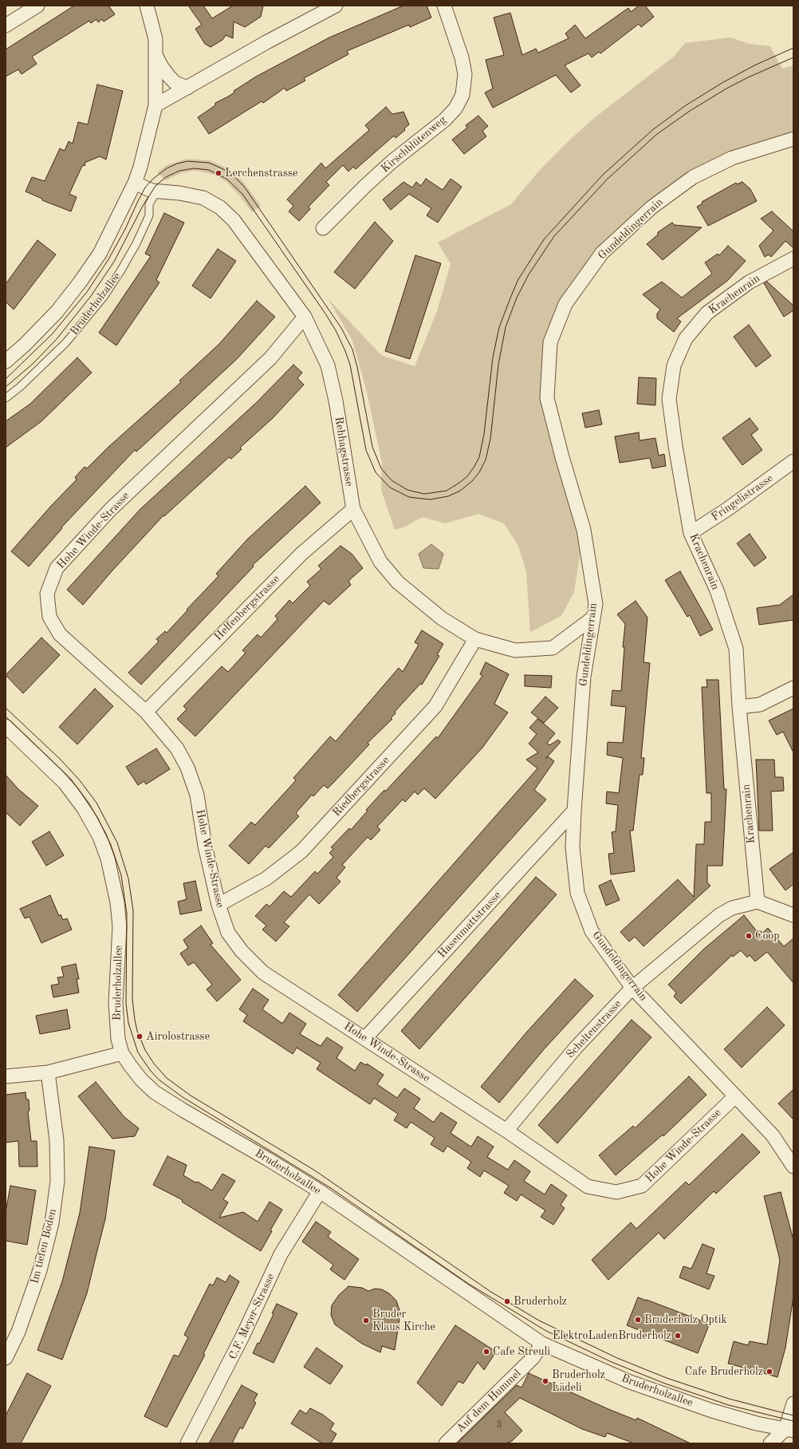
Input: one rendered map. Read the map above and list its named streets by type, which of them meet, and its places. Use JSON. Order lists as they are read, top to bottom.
{
  "streets": {
    "street": [
      "Kirschblütenweg",
      "Gundeldingerrain",
      "Krachenrain",
      "Bruderholzallee",
      "Rehhagstrasse",
      "Fringelistrasse",
      "Hohe Winde-Strasse",
      "Helfenbergstrasse",
      "Riedbergstrasse",
      "Hasenmattstrasse",
      "Scheltenstrasse",
      "Im tiefen Boden",
      "C.F. Meyer-Strasse",
      "Auf dem Hummel"
    ]
  },
  "crossings": [
    ["Gundeldingerrain", "Rehhagstrasse"],
    ["Gundeldingerrain", "Hohe Winde-Strasse"],
    ["Gundeldingerrain", "Hasenmattstrasse"],
    ["Gundeldingerrain", "Scheltenstrasse"],
    ["Krachenrain", "Fringelistrasse"],
    ["Krachenrain", "Scheltenstrasse"],
    ["Bruderholzallee", "Rehhagstrasse"],
    ["Bruderholzallee", "C.F. Meyer-Strasse"],
    ["Bruderholzallee", "Auf dem Hummel"],
    ["Rehhagstrasse", "Hohe Winde-Strasse"],
    ["Rehhagstrasse", "Helfenbergstrasse"],
    ["Rehhagstrasse", "Riedbergstrasse"],
    ["Hohe Winde-Strasse", "Helfenbergstrasse"],
    ["Hohe Winde-Strasse", "Riedbergstrasse"],
    ["Hohe Winde-Strasse", "Hasenmattstrasse"],
    ["Hohe Winde-Strasse", "Scheltenstrasse"]
  ],
  "places": [
    "Lerchenstrasse",
    "Coop",
    "Airolostrasse",
    "Bruderholz",
    "Bruderholz Optik",
    "Bruder Klaus Kirche",
    "ElektroLadenBruderholz",
    "Cafe Streuli",
    "Cafe Bruderholz",
    "Bruderholz Lädeli"
  ],
  "house_numbers": ["3"]
}
